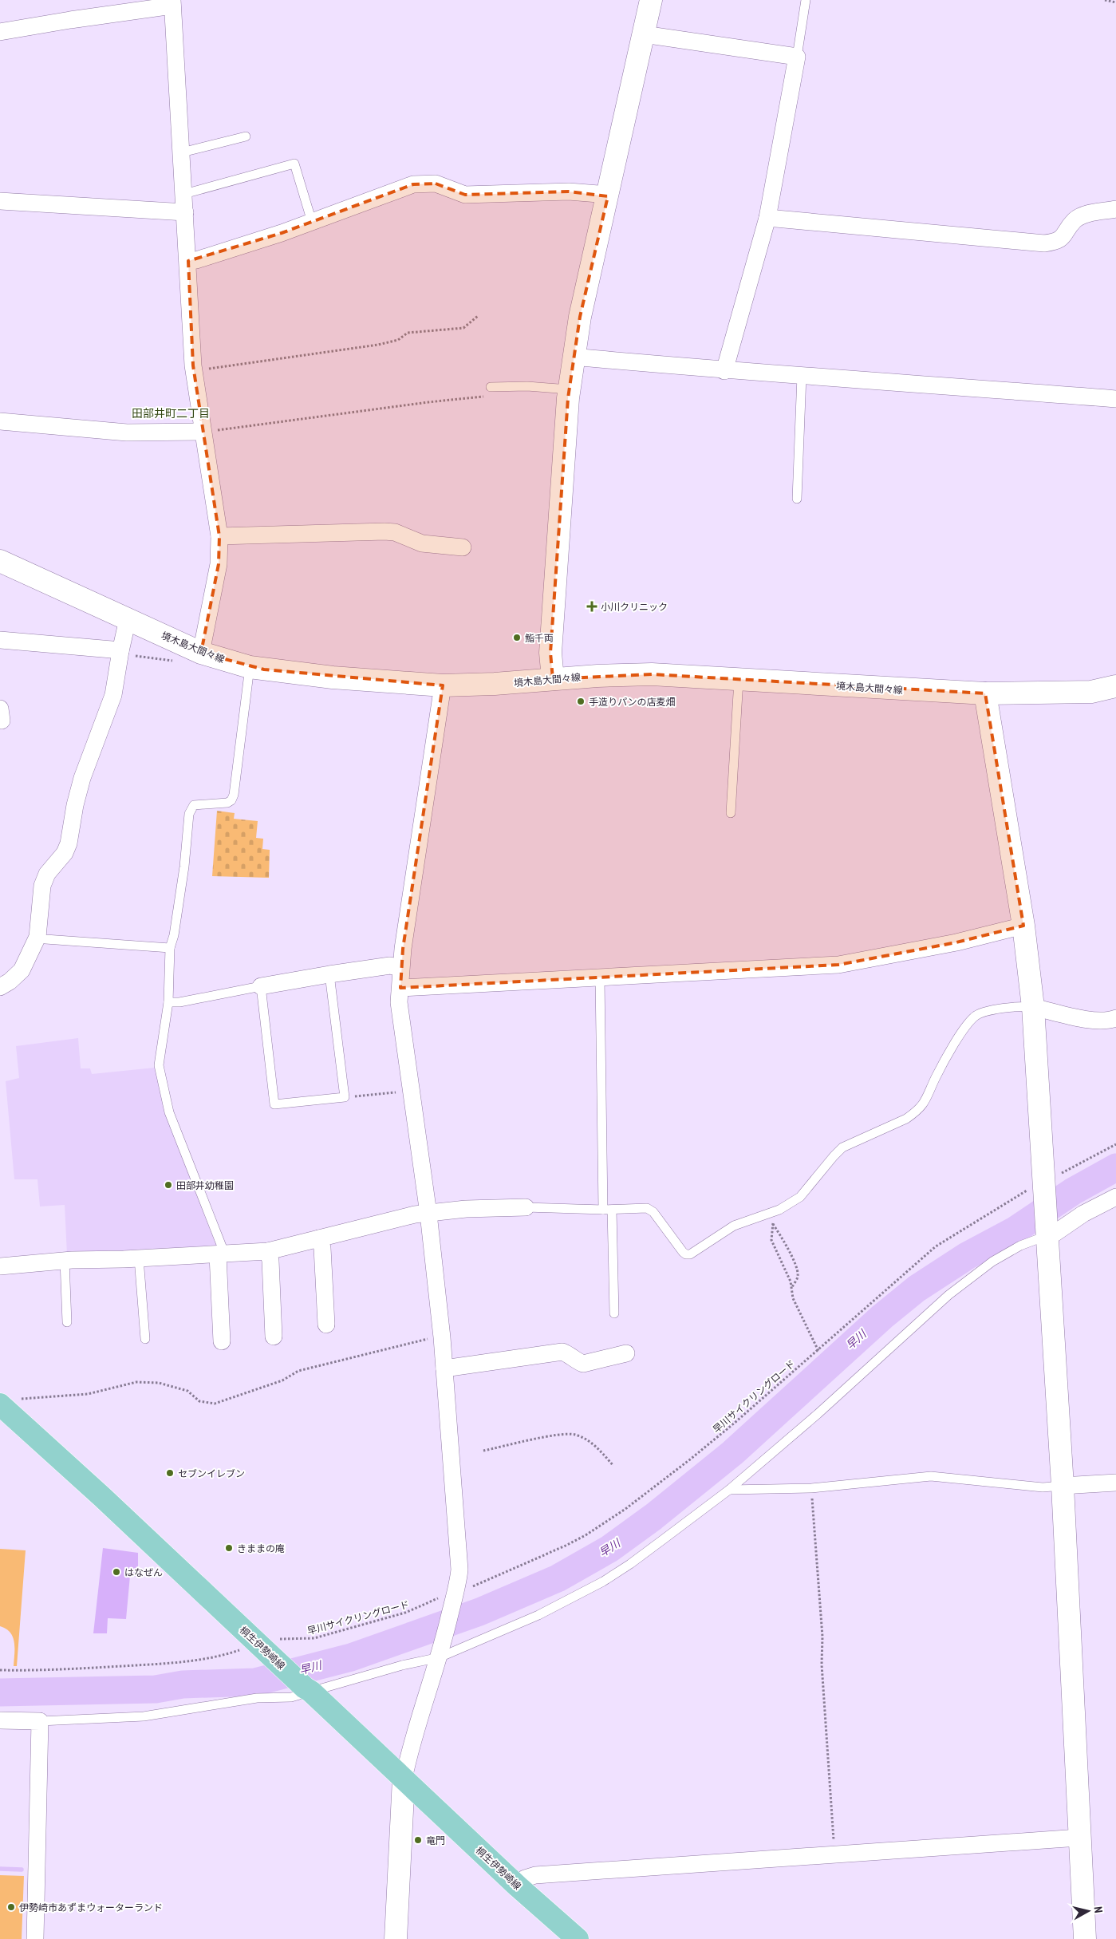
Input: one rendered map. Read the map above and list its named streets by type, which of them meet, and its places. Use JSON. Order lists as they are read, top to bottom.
{
  "streets": {
    "main road": ["桐生伊勢崎線"],
    "street": ["境木島大間々線"],
    "path": ["早川サイクリングロード"]
  },
  "crossings": [
    ["早川サイクリングロード", "桐生伊勢崎線"]
  ],
  "districts": ["田部井町二丁目"],
  "water": ["早川"],
  "places": {
    "health": ["小川クリニック"],
    "other": [
      "鮨千両",
      "手造りパンの店麦畑",
      "田部井幼稚園",
      "セブンイレブン",
      "きままの庵",
      "はなぜん",
      "竜門",
      "伊勢崎市あずまウォーターランド"
    ]
  },
  "north": "right"
}
